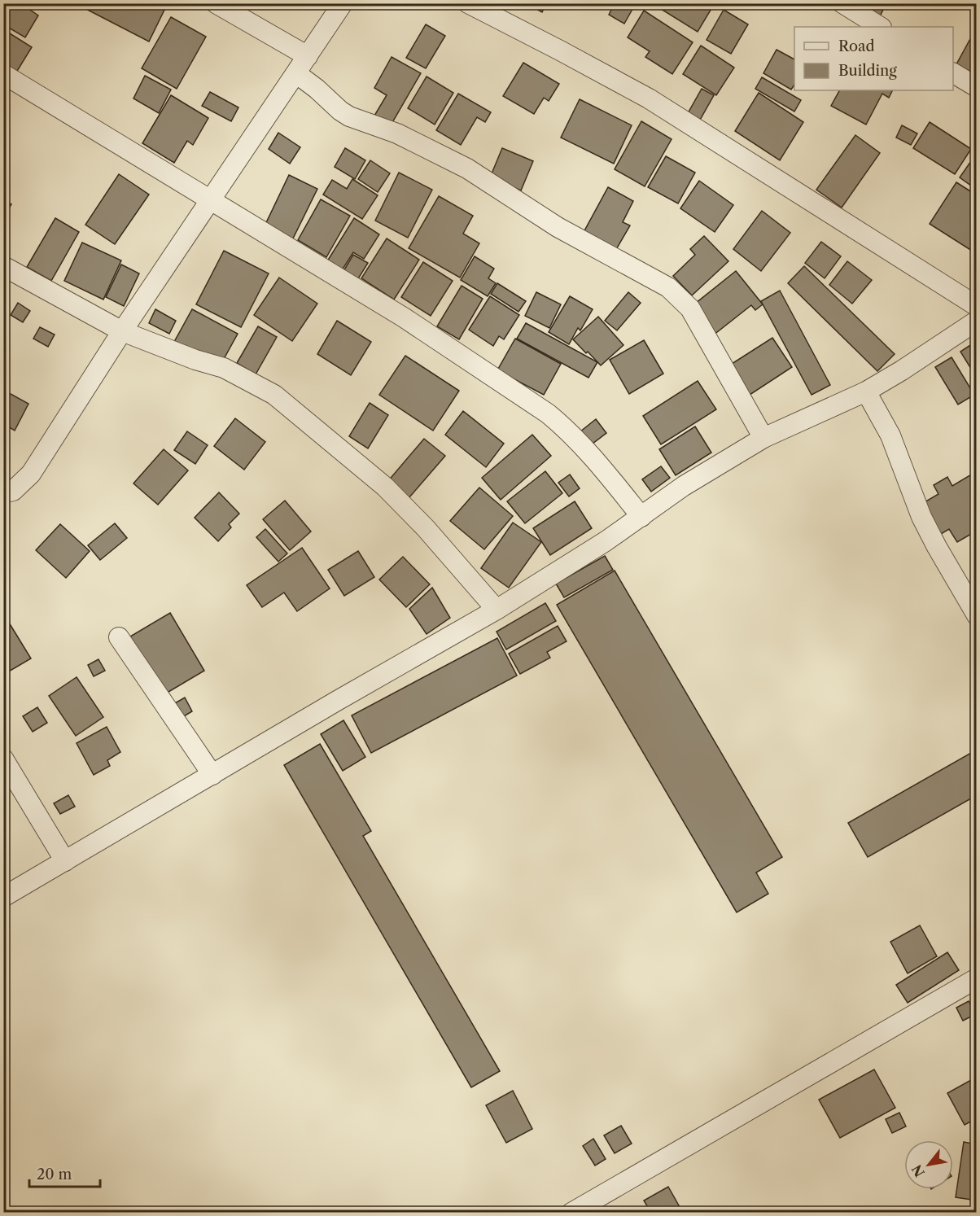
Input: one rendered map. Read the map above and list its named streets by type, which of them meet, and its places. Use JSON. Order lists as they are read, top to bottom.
{
  "legend": ["Road", "Building"],
  "scale_bar": "20 m",
  "north": "bottom left"
}
